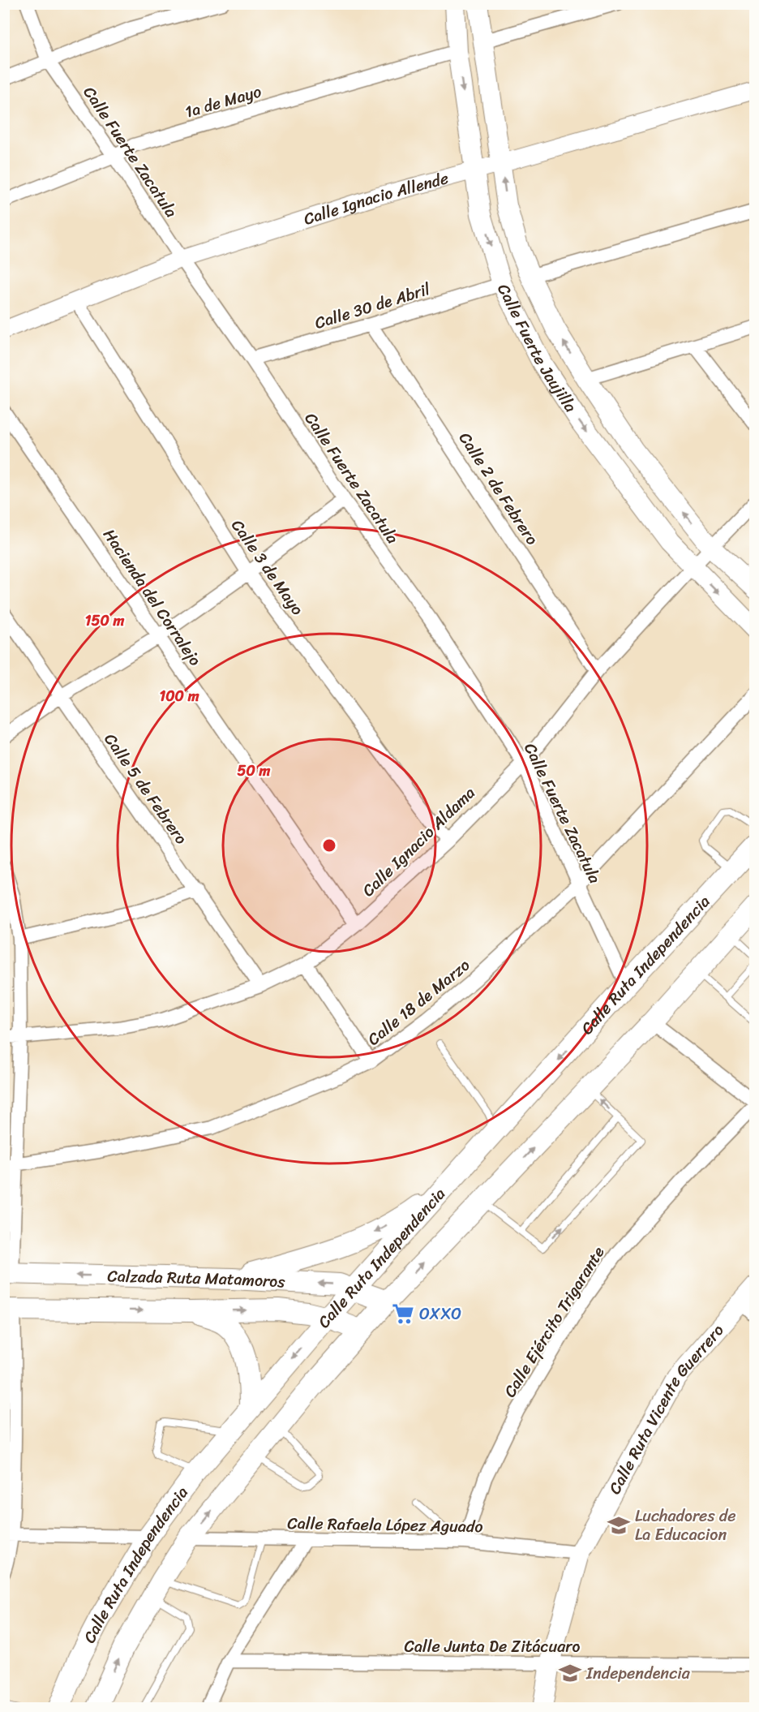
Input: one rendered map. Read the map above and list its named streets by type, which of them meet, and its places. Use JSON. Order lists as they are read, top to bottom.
{
  "streets": {
    "main road": [
      "Calle Fuerte Jaujilla",
      "Calle Ruta Independencia",
      "Calzada Ruta Matamoros",
      "Calle Ruta Vicente Guerrero"
    ],
    "street": [
      "1a de Mayo",
      "Calle Fuerte Zacatula",
      "Calle Ignacio Allende",
      "Calle 30 de Abril",
      "Calle 2 de Febrero",
      "Calle 3 de Mayo",
      "Hacienda del Corralejo",
      "Calle 5 de Febrero",
      "Calle Ignacio Aldama",
      "Calle 18 de Marzo",
      "Calle Ejército Trigarante",
      "Calle Rafaela López Aguado",
      "Calle Junta De Zitácuaro"
    ]
  },
  "crossings": [
    ["1a de Mayo", "Calle Fuerte Zacatula"],
    ["1a de Mayo", "Calle Fuerte Jaujilla"],
    ["Calle Fuerte Zacatula", "Calle Ignacio Allende"],
    ["Calle Fuerte Zacatula", "Calle 30 de Abril"],
    ["Calle Fuerte Zacatula", "Calle Ignacio Aldama"],
    ["Calle Fuerte Zacatula", "Calle Ruta Independencia"],
    ["Calle Fuerte Zacatula", "Calle 18 de Marzo"],
    ["Calle Ignacio Allende", "Calle Fuerte Jaujilla"],
    ["Calle Ignacio Allende", "Calle 3 de Mayo"],
    ["Calle 30 de Abril", "Calle Fuerte Jaujilla"],
    ["Calle 30 de Abril", "Calle 2 de Febrero"],
    ["Calle Fuerte Jaujilla", "Calle Ignacio Aldama"],
    ["Calle 2 de Febrero", "Calle Ignacio Aldama"],
    ["Calle 3 de Mayo", "Calle Ignacio Aldama"],
    ["Hacienda del Corralejo", "Calle Ignacio Aldama"],
    ["Calle 5 de Febrero", "Calle Ignacio Aldama"],
    ["Calle Ruta Independencia", "Calzada Ruta Matamoros"],
    ["Calle Ruta Independencia", "Calle Rafaela López Aguado"],
    ["Calle Ejército Trigarante", "Calle Rafaela López Aguado"],
    ["Calle Ruta Vicente Guerrero", "Calle Rafaela López Aguado"],
    ["Calle Ruta Vicente Guerrero", "Calle Junta De Zitácuaro"]
  ],
  "places": {
    "supermarket": ["OXXO"],
    "school or university": ["Luchadores de La Educacion", "Independencia"]
  },
  "rings": ["150 m", "100 m", "50 m"]
}
